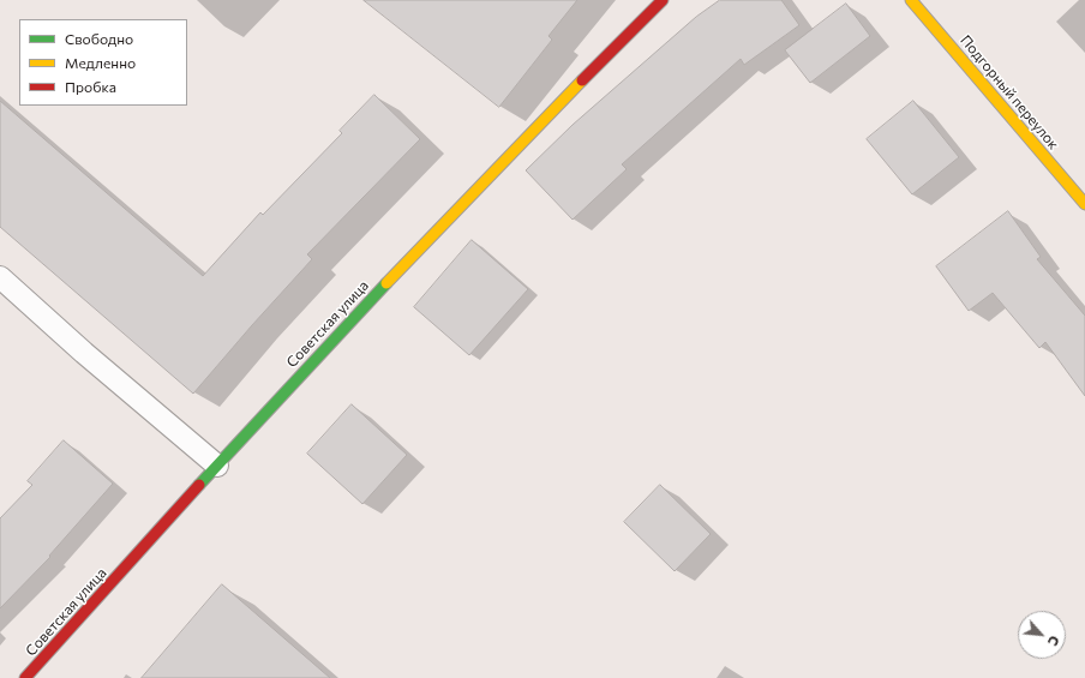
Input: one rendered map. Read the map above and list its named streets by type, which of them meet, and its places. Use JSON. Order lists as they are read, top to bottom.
{
  "streets": {
    "street": ["Подгорный переулок", "Советская улица"]
  },
  "legend": ["Свободно", "Медленно", "Пробка"],
  "north": "bottom right"
}
